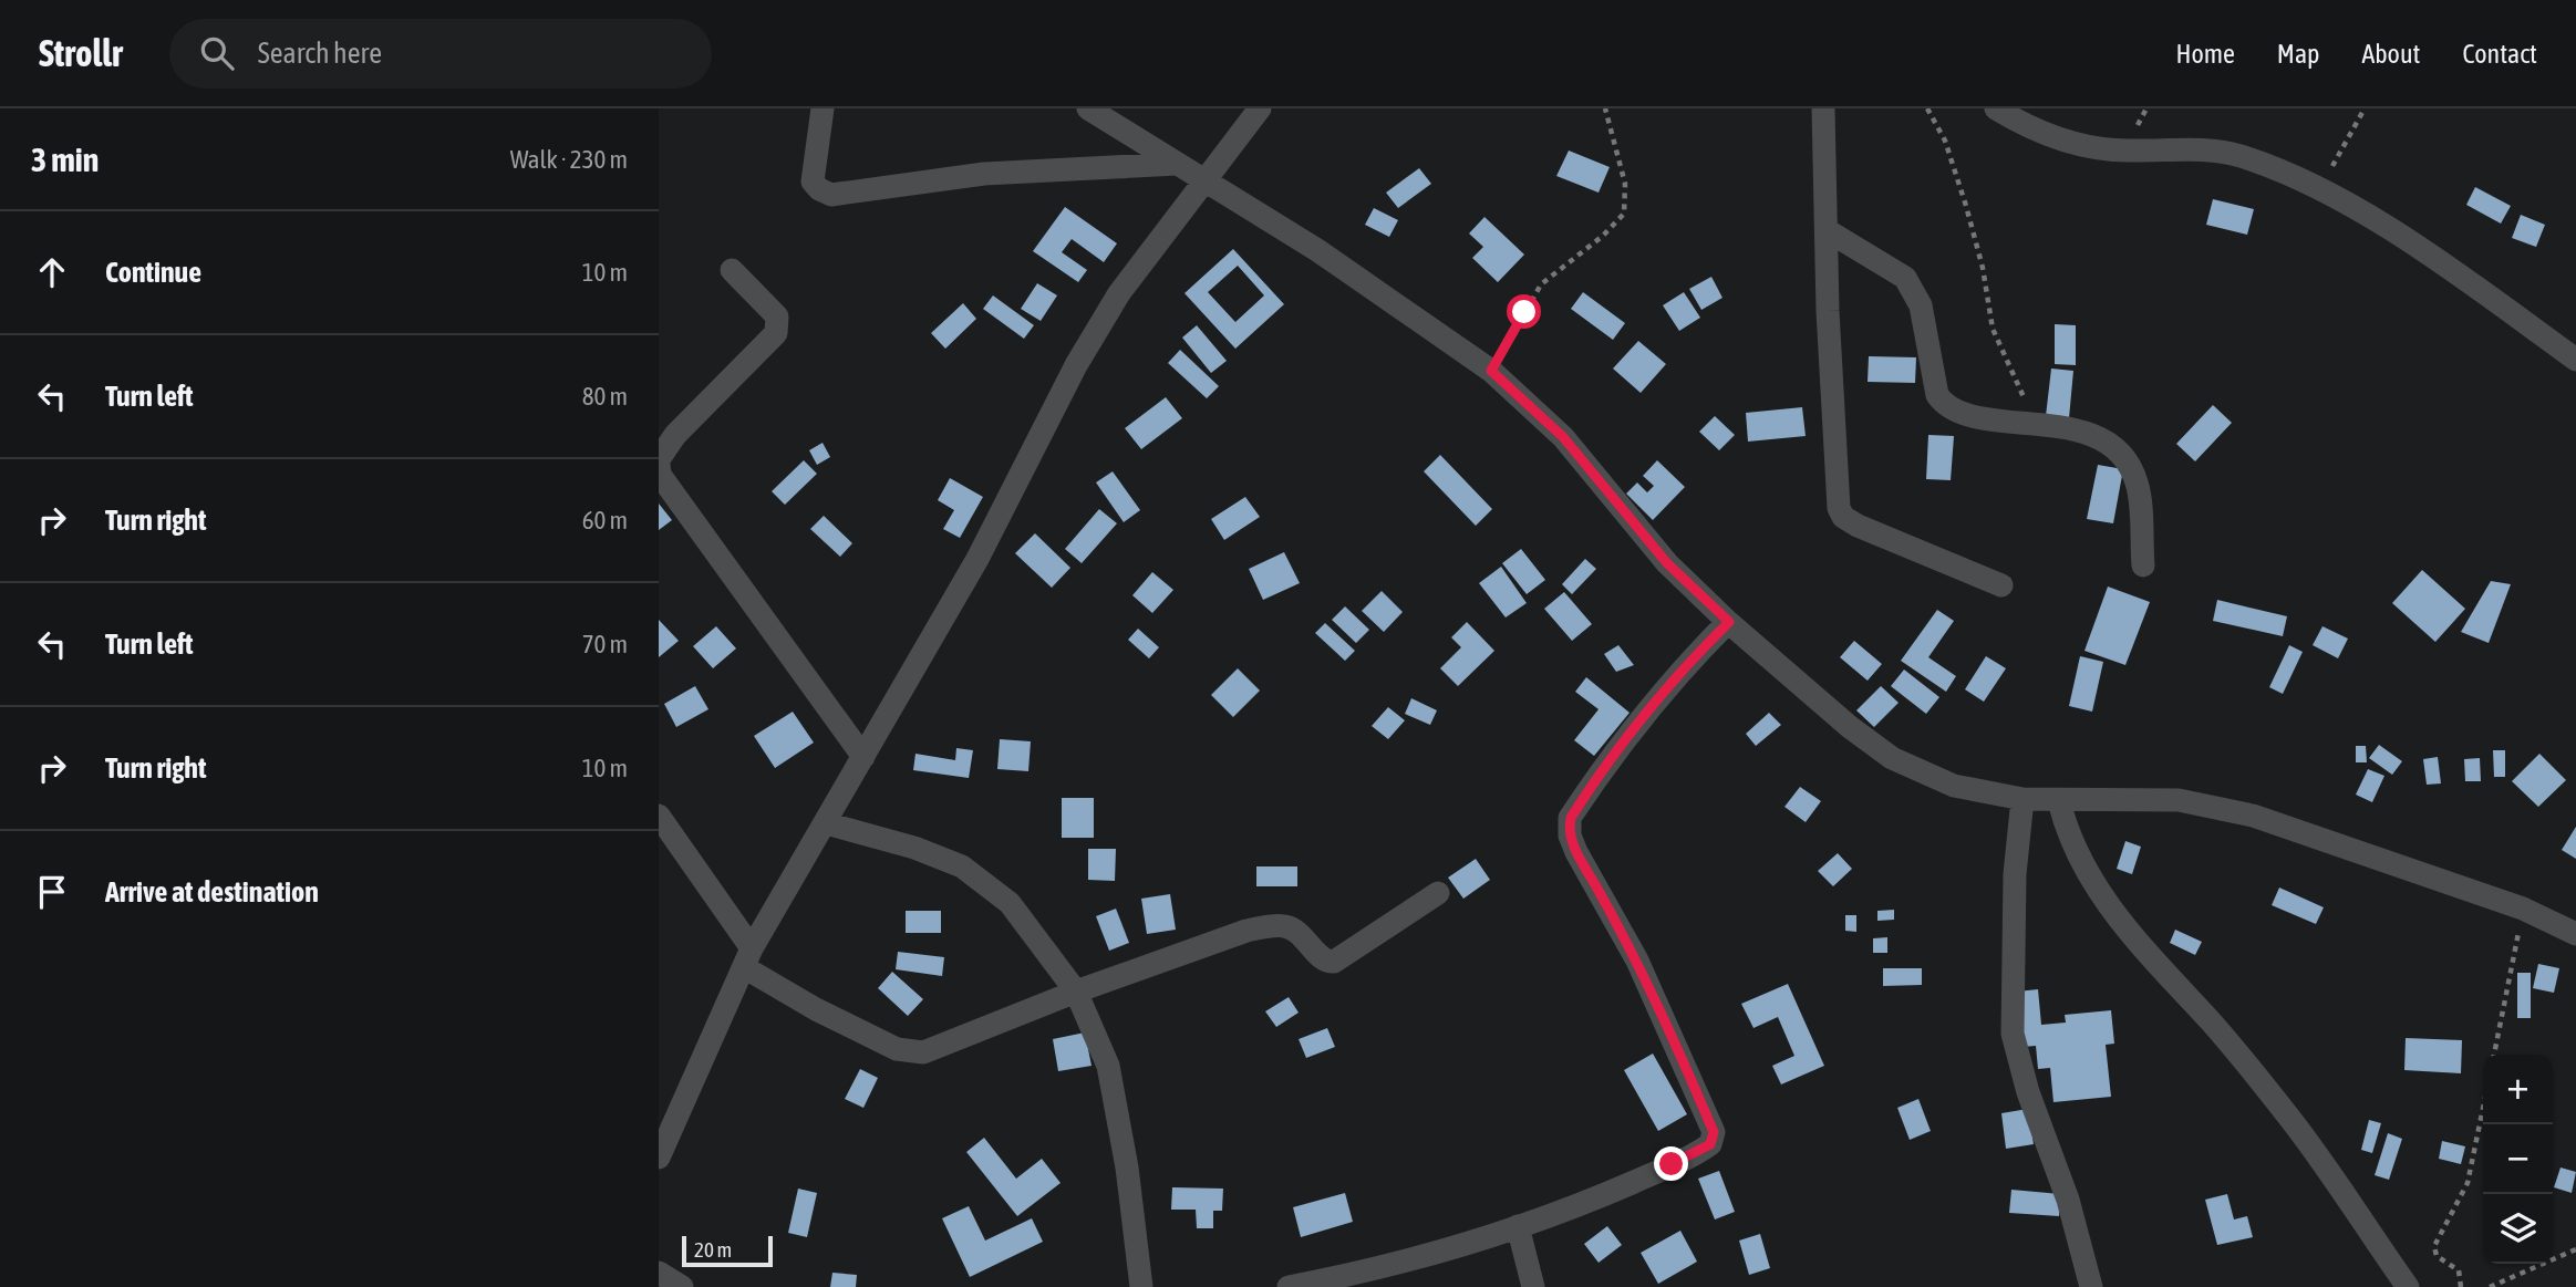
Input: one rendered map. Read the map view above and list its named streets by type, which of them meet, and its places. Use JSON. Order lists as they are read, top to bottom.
{
  "scale_bar": "20 m",
  "page": {
    "header": "Strollr",
    "search": "Search here",
    "nav": [
      "Home",
      "Map",
      "About",
      "Contact"
    ],
    "heading": ["3 min", "Walk · 230 m"],
    "list": [
      ["Continue", "10 m"],
      ["Turn left", "80 m"],
      ["Turn right", "60 m"],
      ["Turn left", "70 m"],
      ["Turn right", "10 m"],
      "Arrive at destination"
    ],
    "map_buttons": ["+", "−"],
    "scale": "20 m"
  }
}
